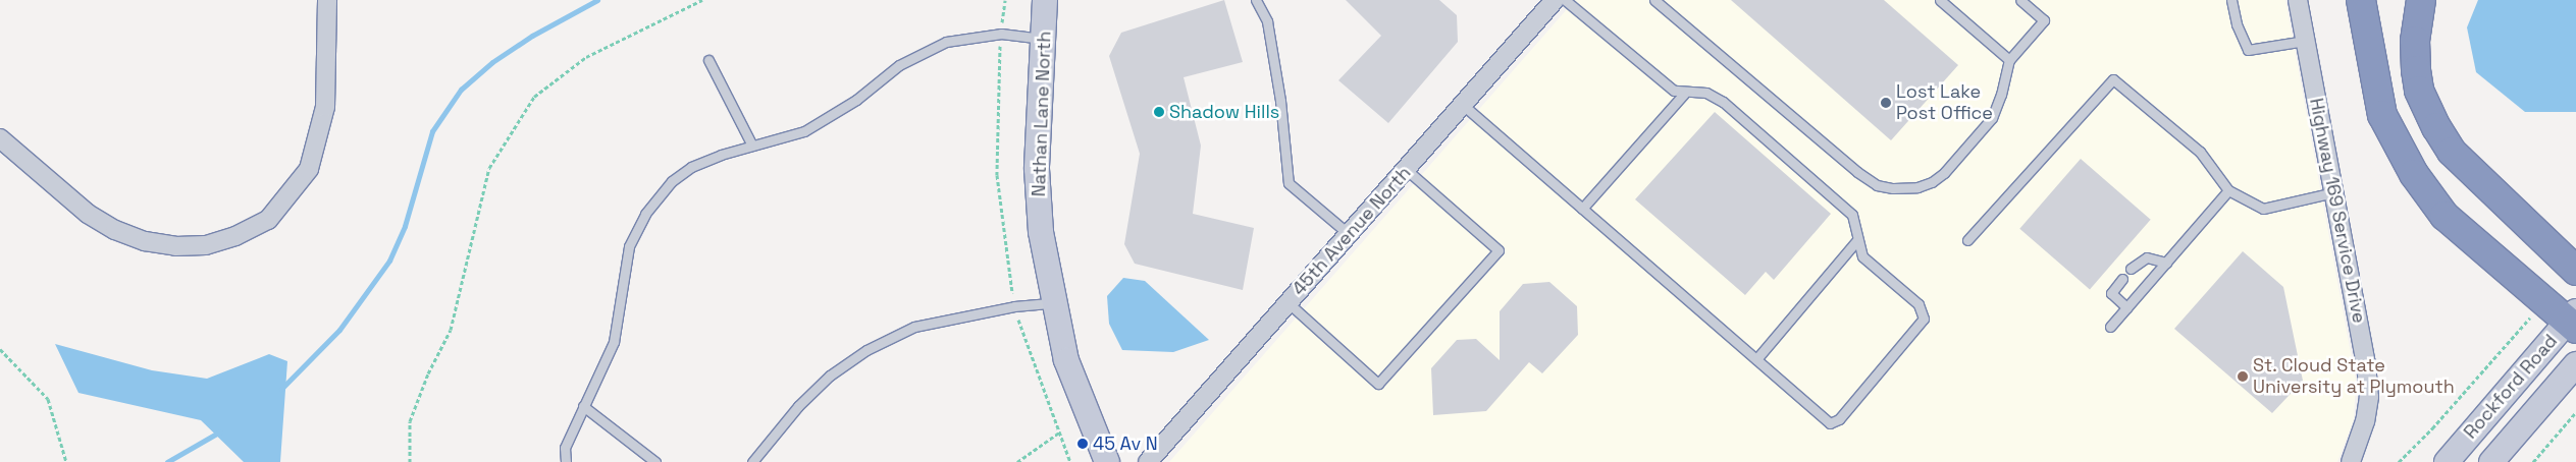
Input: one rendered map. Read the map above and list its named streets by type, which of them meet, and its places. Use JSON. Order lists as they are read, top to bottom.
{
  "streets": {
    "street": [
      "Nathan Lane North",
      "Highway 169 Service Drive",
      "45th Avenue North",
      "Rockford Road"
    ]
  },
  "places": [
    "Lost Lake Post Office",
    "Shadow Hills",
    "St. Cloud State University at Plymouth",
    "45 Av N"
  ]
}
